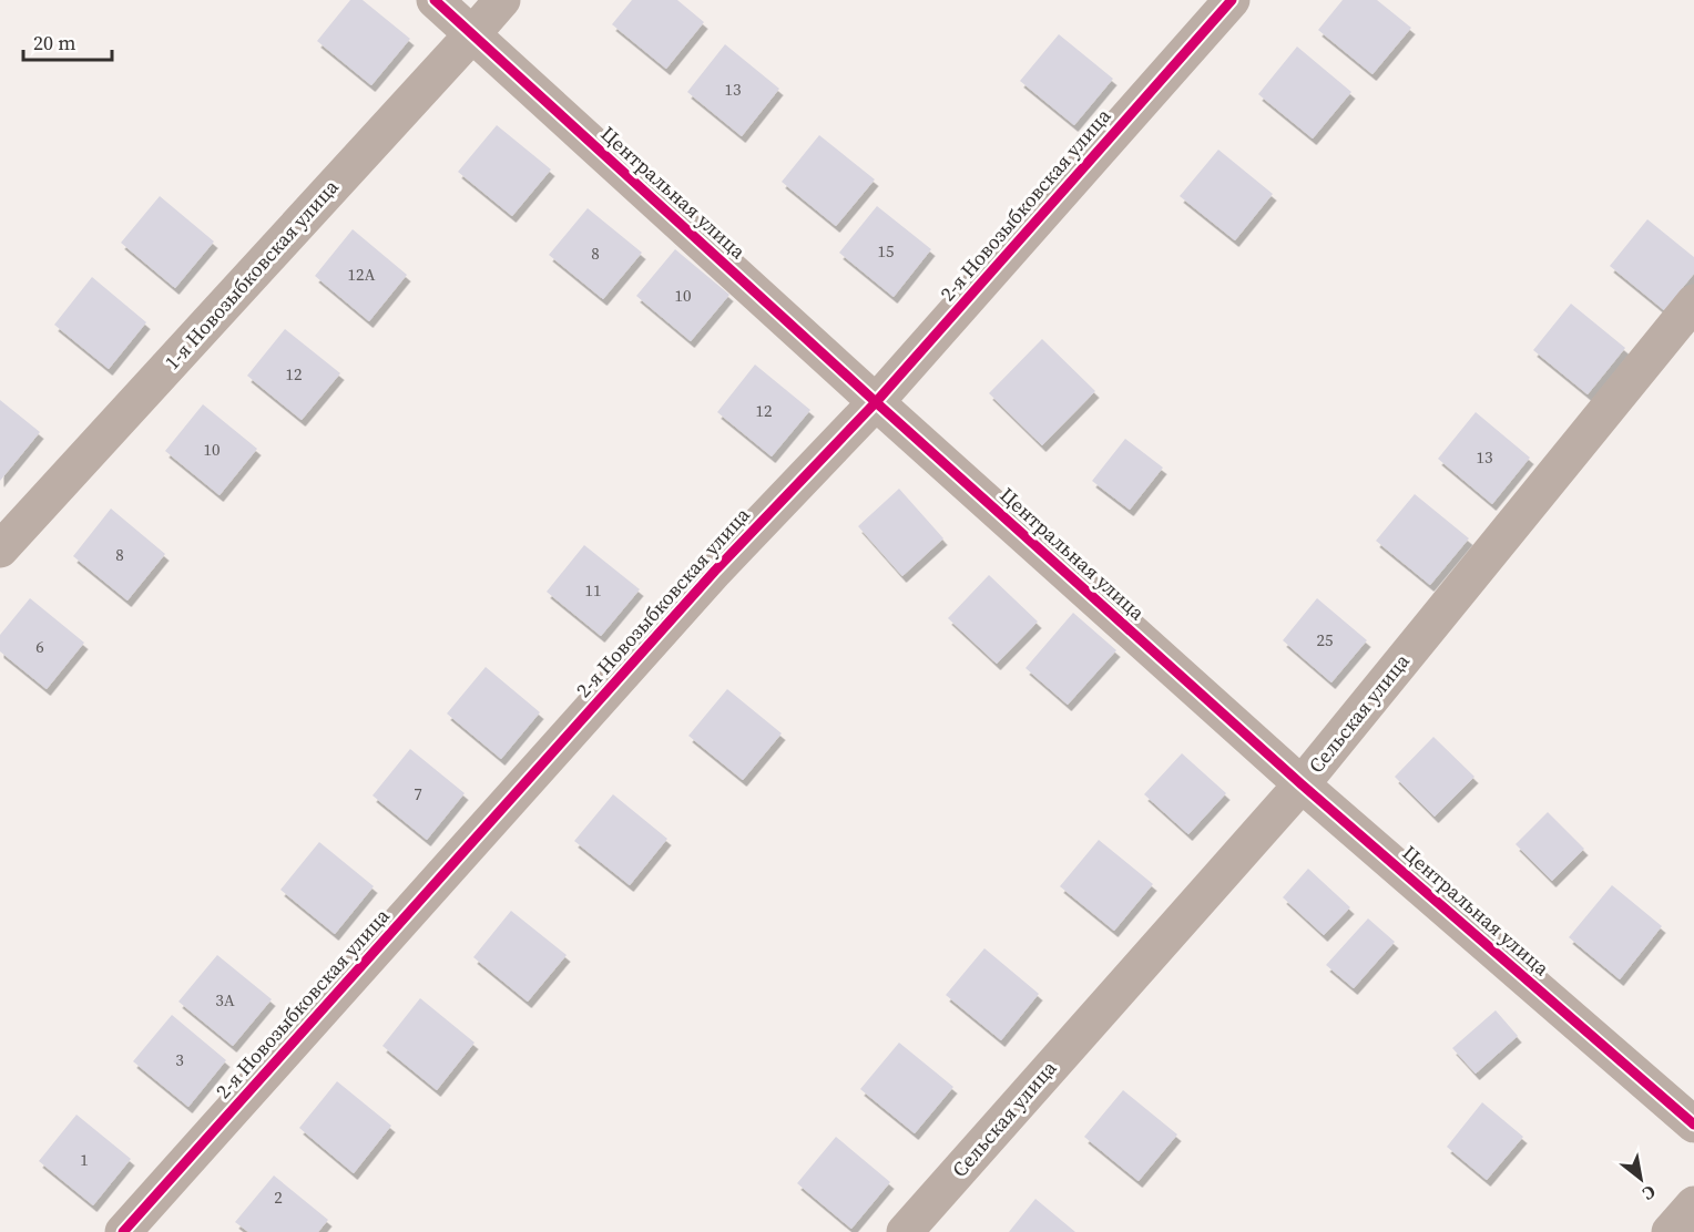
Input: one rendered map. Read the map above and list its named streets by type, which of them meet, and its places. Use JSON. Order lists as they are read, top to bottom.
{
  "streets": {
    "street": [
      "Центральная улица",
      "2-я Новозыбковская улица",
      "1-я Новозыбковская улица",
      "Сельская улица"
    ]
  },
  "crossings": [
    ["Центральная улица", "2-я Новозыбковская улица"],
    ["Центральная улица", "1-я Новозыбковская улица"],
    ["Центральная улица", "Сельская улица"]
  ],
  "house_numbers": [
    "13",
    "15",
    "8",
    "12А",
    "10",
    "12",
    "12",
    "10",
    "13",
    "8",
    "11",
    "25",
    "6",
    "7",
    "3А",
    "3",
    "1",
    "2"
  ],
  "scale_bar": "20 m",
  "north": "bottom right"
}
